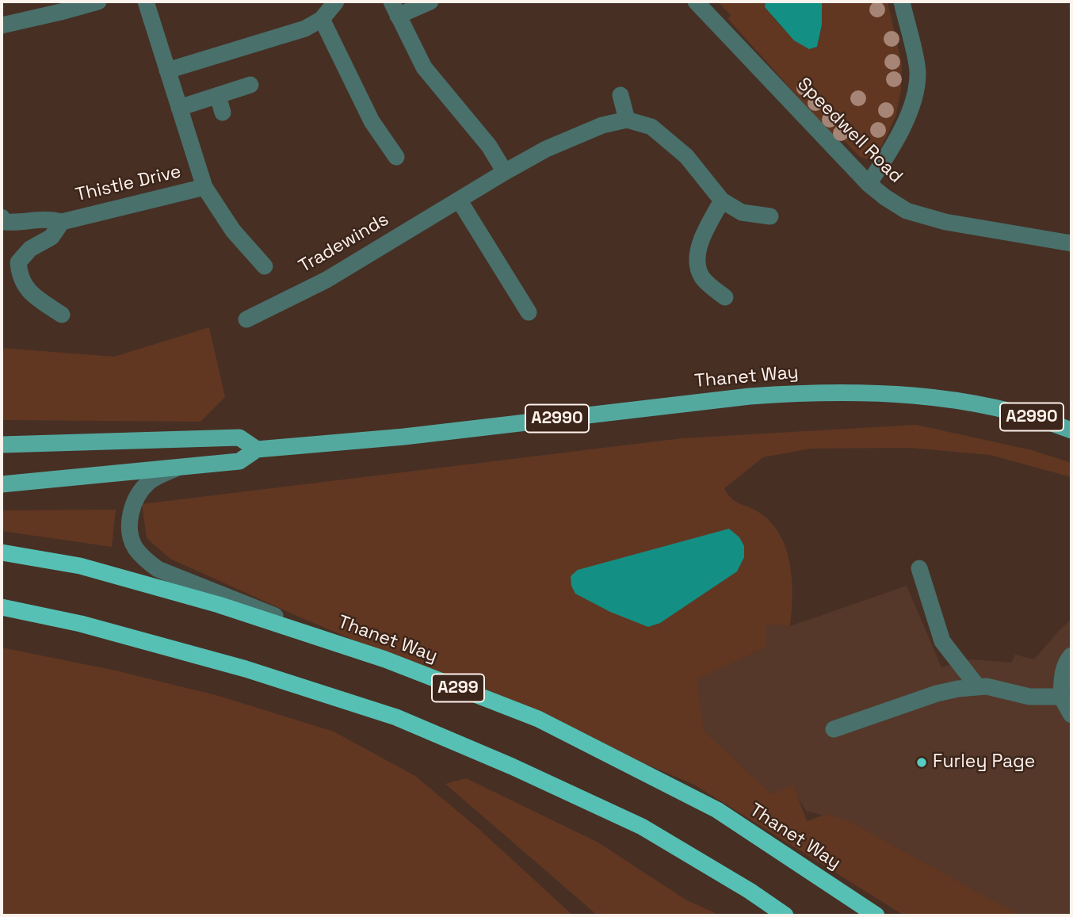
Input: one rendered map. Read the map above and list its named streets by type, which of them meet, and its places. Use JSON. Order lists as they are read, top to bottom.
{
  "streets": {
    "highway": ["Thanet Way", "A299"],
    "main road": ["A2990"],
    "street": ["Speedwell Road", "Thistle Drive", "Tradewinds"]
  },
  "places": ["Furley Page"]
}
